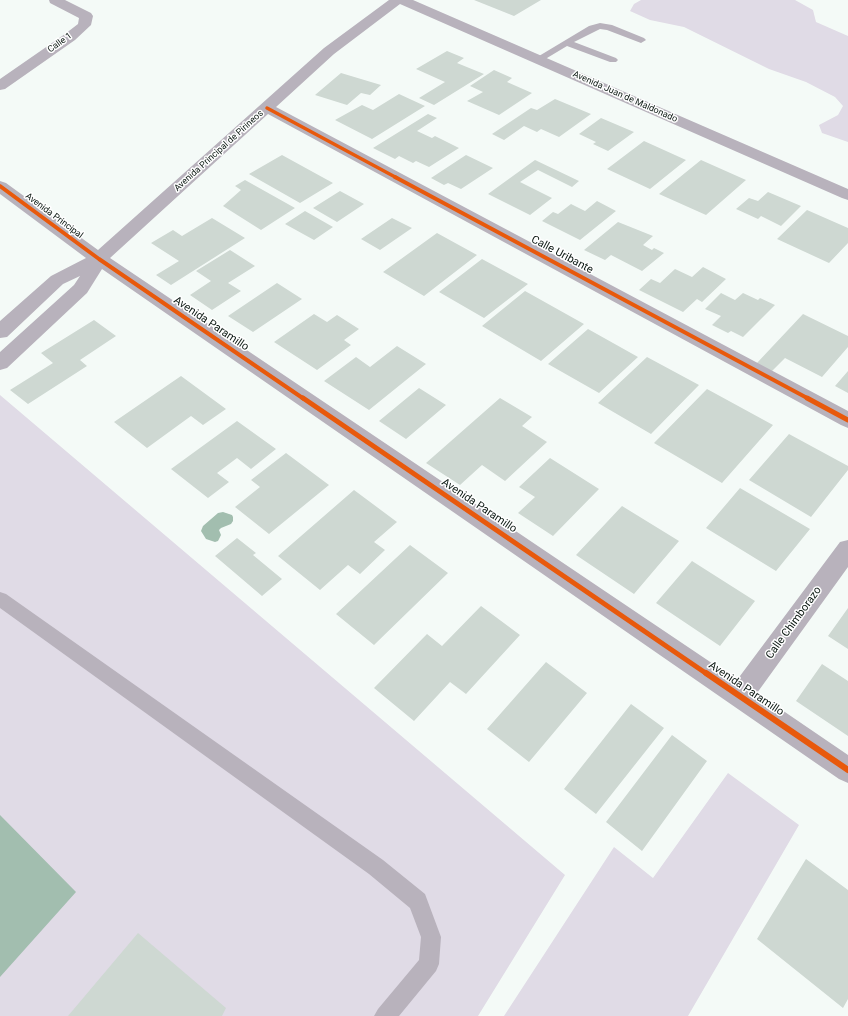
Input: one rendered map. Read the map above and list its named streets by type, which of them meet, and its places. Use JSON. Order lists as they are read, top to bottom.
{
  "streets": {
    "street": [
      "Calle 1",
      "Avenida Juan de Maldonado",
      "Avenida Principal de Pirineos",
      "Avenida Principal",
      "Calle Uribante",
      "Avenida Paramillo",
      "Calle Chimborazo"
    ]
  },
  "crossings": [
    ["Avenida Principal de Pirineos", "Avenida Principal"],
    ["Avenida Principal de Pirineos", "Calle Uribante"],
    ["Avenida Principal de Pirineos", "Avenida Paramillo"],
    ["Avenida Principal", "Avenida Paramillo"],
    ["Avenida Paramillo", "Calle Chimborazo"]
  ]
}
